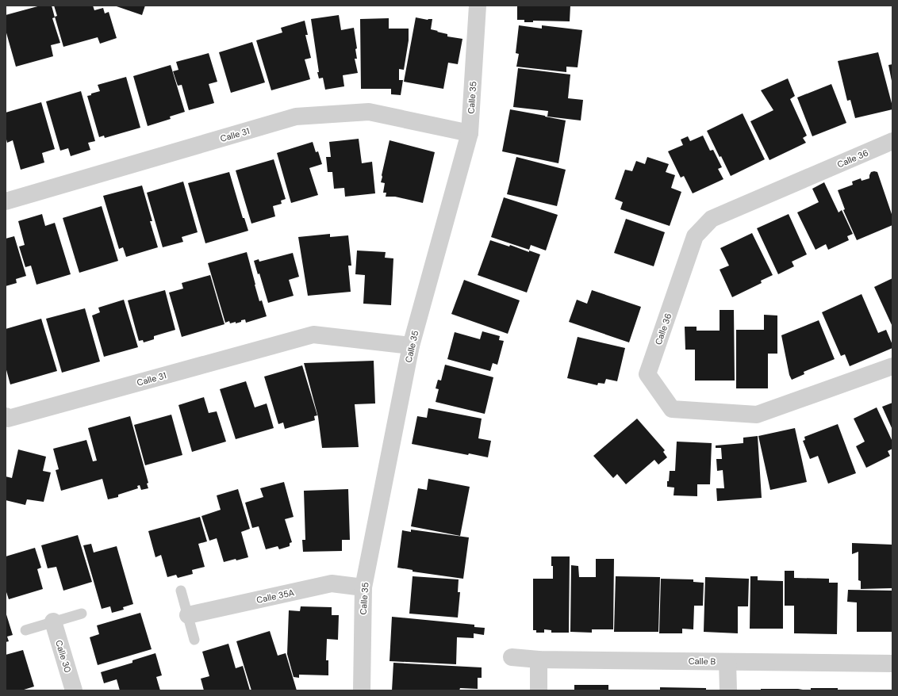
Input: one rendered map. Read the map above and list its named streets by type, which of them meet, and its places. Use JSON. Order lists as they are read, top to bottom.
{
  "streets": {
    "street": [
      "Calle 35",
      "Calle 31",
      "Calle 36",
      "Calle 35A",
      "Calle 30",
      "Calle B"
    ]
  },
  "crossings": [
    ["Calle 35", "Calle 31"],
    ["Calle 35", "Calle 35A"]
  ]
}
